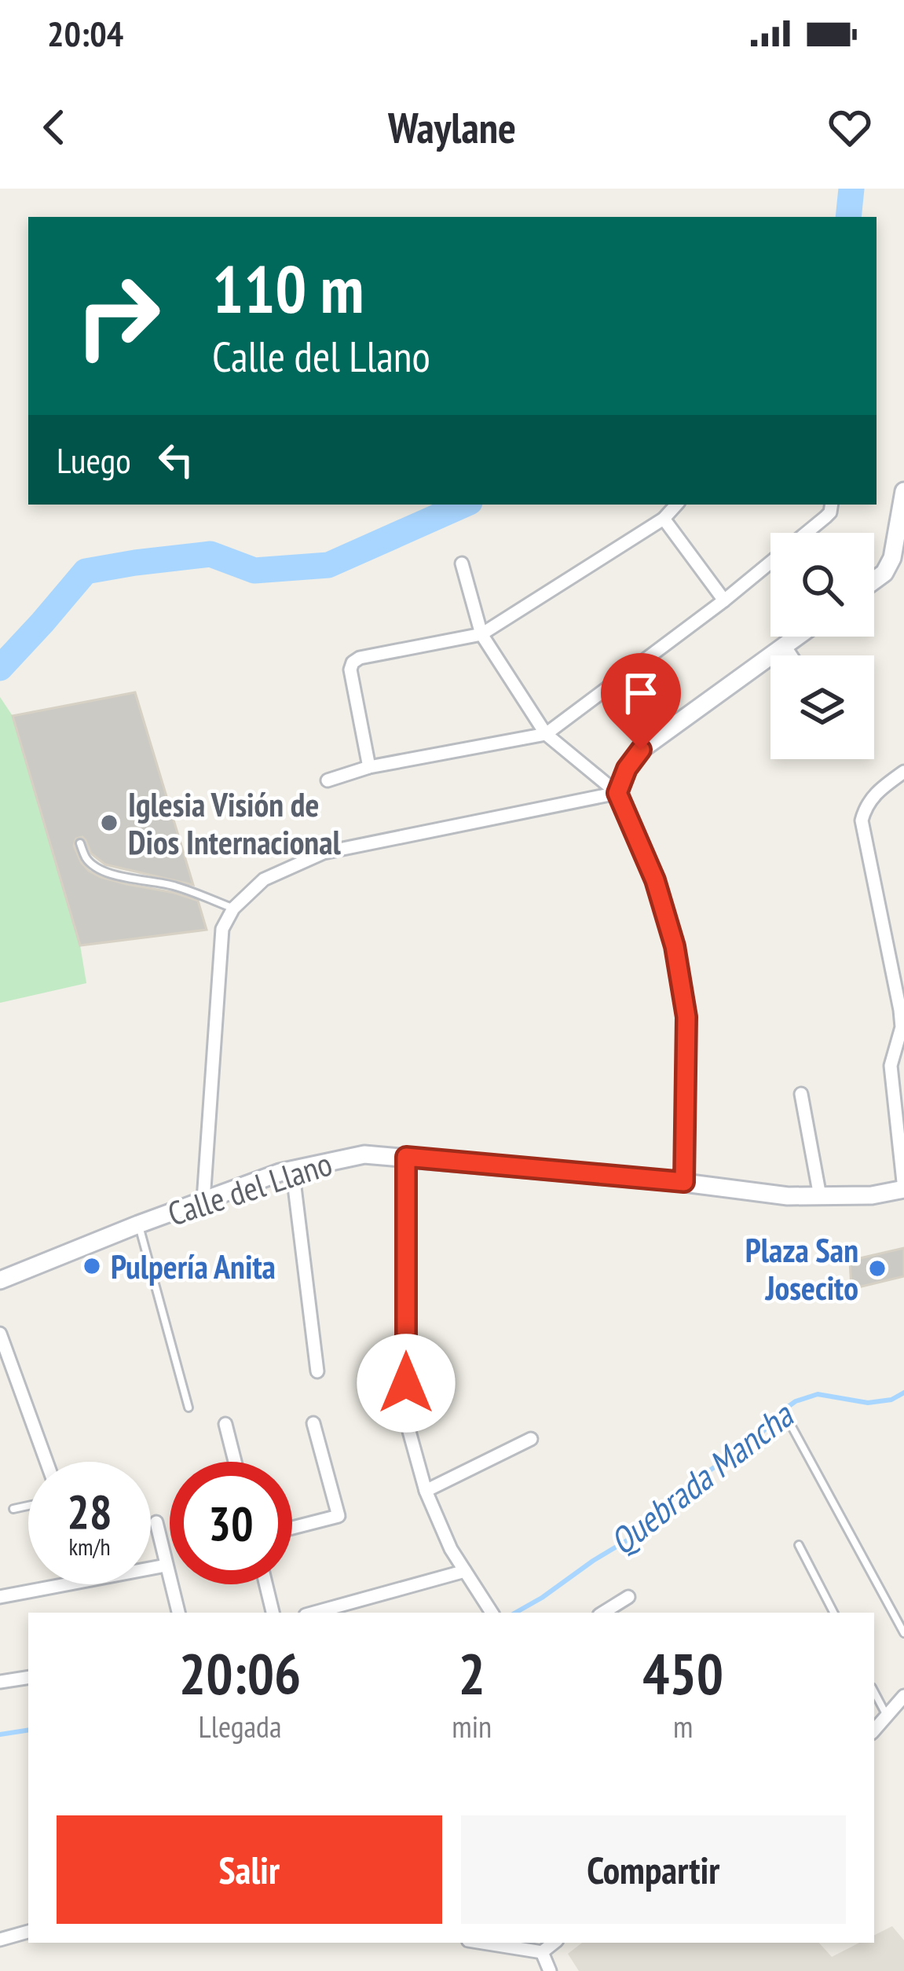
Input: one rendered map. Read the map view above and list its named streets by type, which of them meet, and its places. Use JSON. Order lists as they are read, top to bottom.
{
  "streets": {
    "main road": ["Calle del Llano"]
  },
  "water": ["Quebrada Mancha"],
  "places": ["Iglesia Visión de Dios Internacional", "Pulpería Anita", "Plaza San Josecito"],
  "page": {
    "status": "20:04",
    "header": "Waylane",
    "turn": ["110 m", "Calle del Llano"],
    "then": "Luego",
    "speed": "28 km/h",
    "limit": "30",
    "eta": [
      "20:06",
      "Llegada",
      "2",
      "min",
      "450",
      "m"
    ],
    "buttons": ["Salir", "Compartir"]
  }
}
